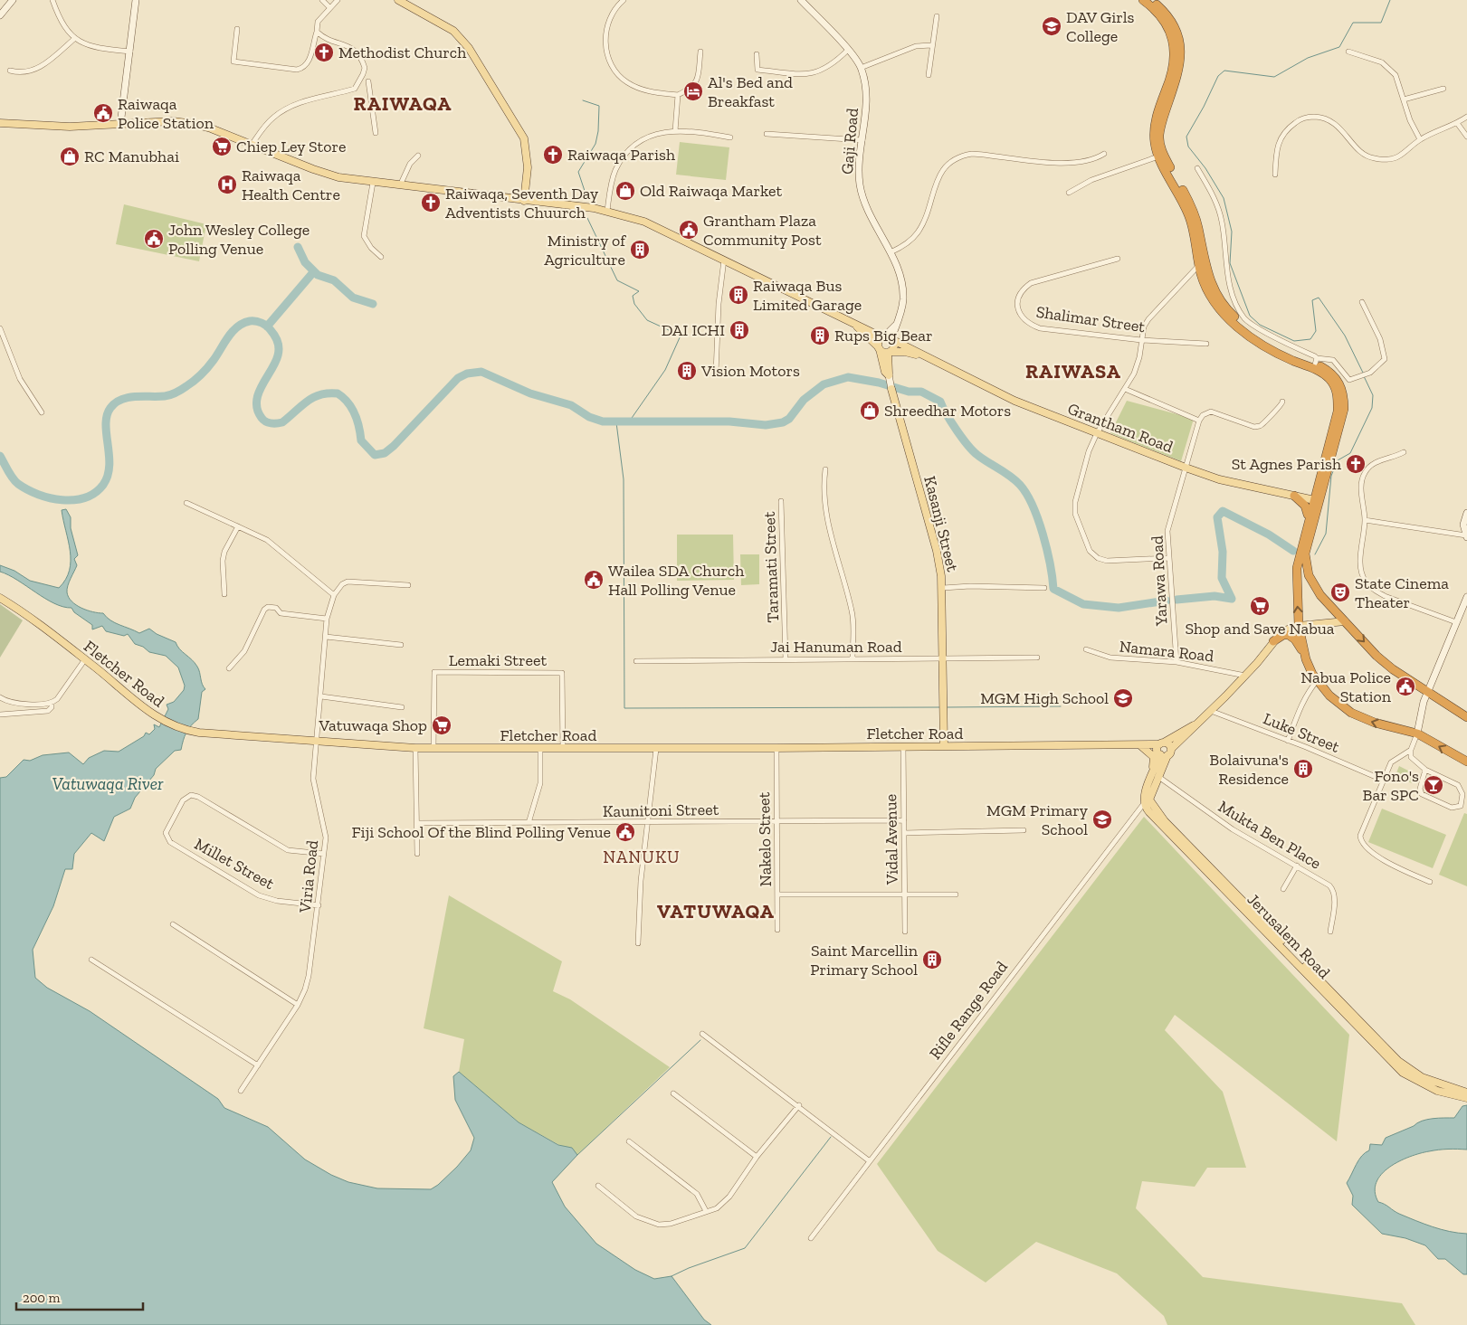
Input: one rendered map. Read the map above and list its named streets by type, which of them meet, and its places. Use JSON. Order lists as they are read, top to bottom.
{
  "streets": {
    "main road": [
      "Grantham Road",
      "Kasanji Street",
      "Fletcher Road",
      "Jerusalem Road"
    ],
    "street": [
      "Gaji Road",
      "Shalimar Street",
      "Taramati Street",
      "Yarawa Road",
      "Jai Hanuman Road",
      "Namara Road",
      "Lemaki Street",
      "Luke Street",
      "Kaunitoni Street",
      "Mukta Ben Place",
      "Nakelo Street",
      "Vidal Avenue",
      "Millet Street",
      "Viria Road",
      "Rifle Range Road"
    ]
  },
  "crossings": [
    ["Gaji Road", "Grantham Road"],
    ["Gaji Road", "Kasanji Street"],
    ["Grantham Road", "Kasanji Street"],
    ["Grantham Road", "Yarawa Road"],
    ["Kasanji Street", "Jai Hanuman Road"],
    ["Kasanji Street", "Fletcher Road"],
    ["Taramati Street", "Jai Hanuman Road"],
    ["Yarawa Road", "Namara Road"],
    ["Lemaki Street", "Fletcher Road"],
    ["Fletcher Road", "Nakelo Street"],
    ["Fletcher Road", "Vidal Avenue"],
    ["Fletcher Road", "Viria Road"],
    ["Kaunitoni Street", "Nakelo Street"],
    ["Kaunitoni Street", "Vidal Avenue"],
    ["Millet Street", "Viria Road"],
    ["Jerusalem Road", "Rifle Range Road"]
  ],
  "districts": [
    "RAIWAQA",
    "RAIWASA",
    "NANUKU",
    "VATUWAQA"
  ],
  "water": ["Vatuwaqa River"],
  "places": {
    "school or university": ["DAV Girls College", "MGM High School", "MGM Primary School"],
    "church": [
      "Methodist Church",
      "Raiwaqa Parish",
      "Raiwaqa, Seventh Day Adventists Chuurch",
      "St Agnes Parish"
    ],
    "hotel": ["Al's Bed and Breakfast"],
    "public building": [
      "Raiwaqa Police Station",
      "Grantham Plaza Community Post",
      "John Wesley College Polling Venue",
      "Wailea SDA Church Hall Polling Venue",
      "Nabua Police Station",
      "Fiji School Of the Blind Polling Venue"
    ],
    "supermarket": ["Chiep Ley Store", "Shop and Save Nabua", "Vatuwaqa Shop"],
    "shop": ["RC Manubhai", "Old Raiwaqa Market", "Shreedhar Motors"],
    "hospital": ["Raiwaqa Health Centre"],
    "building": [
      "Ministry of Agriculture",
      "Raiwaqa Bus Limited Garage",
      "DAI ICHI",
      "Rups Big Bear",
      "Vision Motors",
      "Bolaivuna's Residence",
      "Saint Marcellin Primary School"
    ],
    "theatre": ["State Cinema Theater"],
    "bar": ["Fono's Bar SPC"]
  },
  "scale_bar": "200 m"
}
